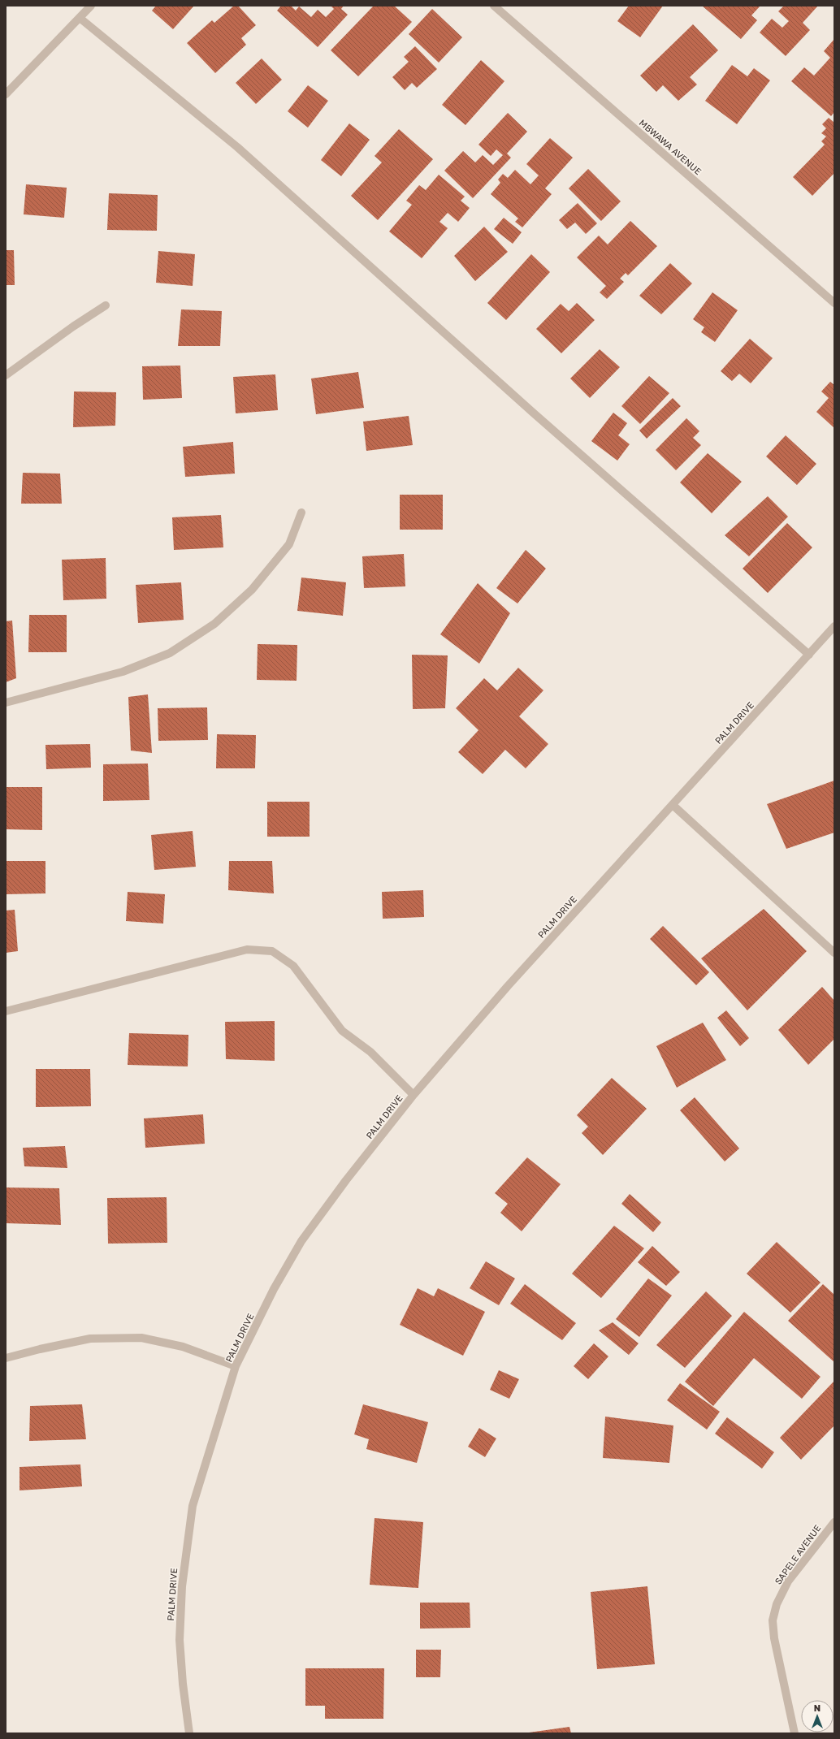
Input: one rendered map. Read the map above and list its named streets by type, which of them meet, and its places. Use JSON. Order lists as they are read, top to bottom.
{
  "streets": {
    "street": ["MBWAWA AVENUE", "PALM DRIVE", "SAPELE AVENUE"]
  },
  "north": "top"
}
